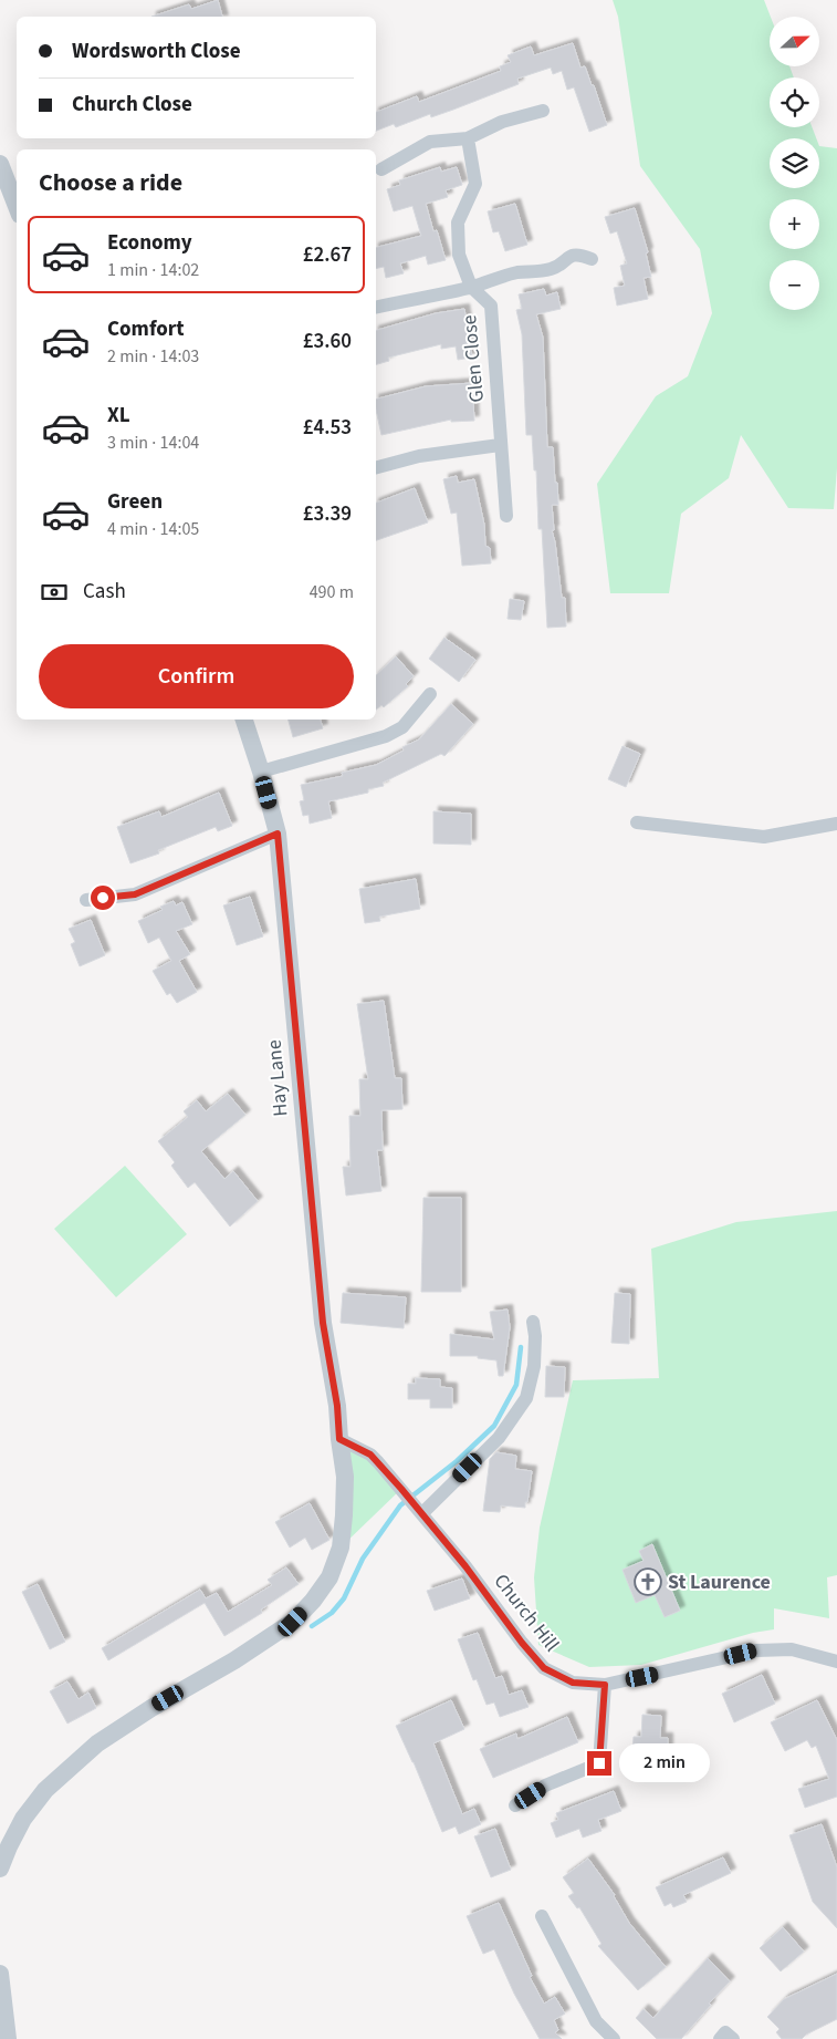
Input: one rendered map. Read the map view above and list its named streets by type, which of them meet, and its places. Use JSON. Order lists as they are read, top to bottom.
{
  "streets": {
    "street": ["Glen Close", "Hay Lane", "Church Hill"]
  },
  "crossings": [
    ["Hay Lane", "Church Hill"]
  ],
  "places": {
    "church": ["St Laurence"]
  },
  "north": "right",
  "page": {
    "map_buttons": ["+", "−"],
    "banner": ["Wordsworth Close", "Church Close"],
    "heading": "Choose a ride",
    "list": [
      {
        "name": "Economy",
        "note": "1 min · 14:02",
        "value": "£2.67"
      },
      {
        "name": "Comfort",
        "note": "2 min · 14:03",
        "value": "£3.60"
      },
      {
        "name": "XL",
        "note": "3 min · 14:04",
        "value": "£4.53"
      },
      {
        "name": "Green",
        "note": "4 min · 14:05",
        "value": "£3.39"
      }
    ],
    "pay": ["Cash", "490 m"],
    "buttons": "Confirm",
    "bubble": "2 min"
  }
}
